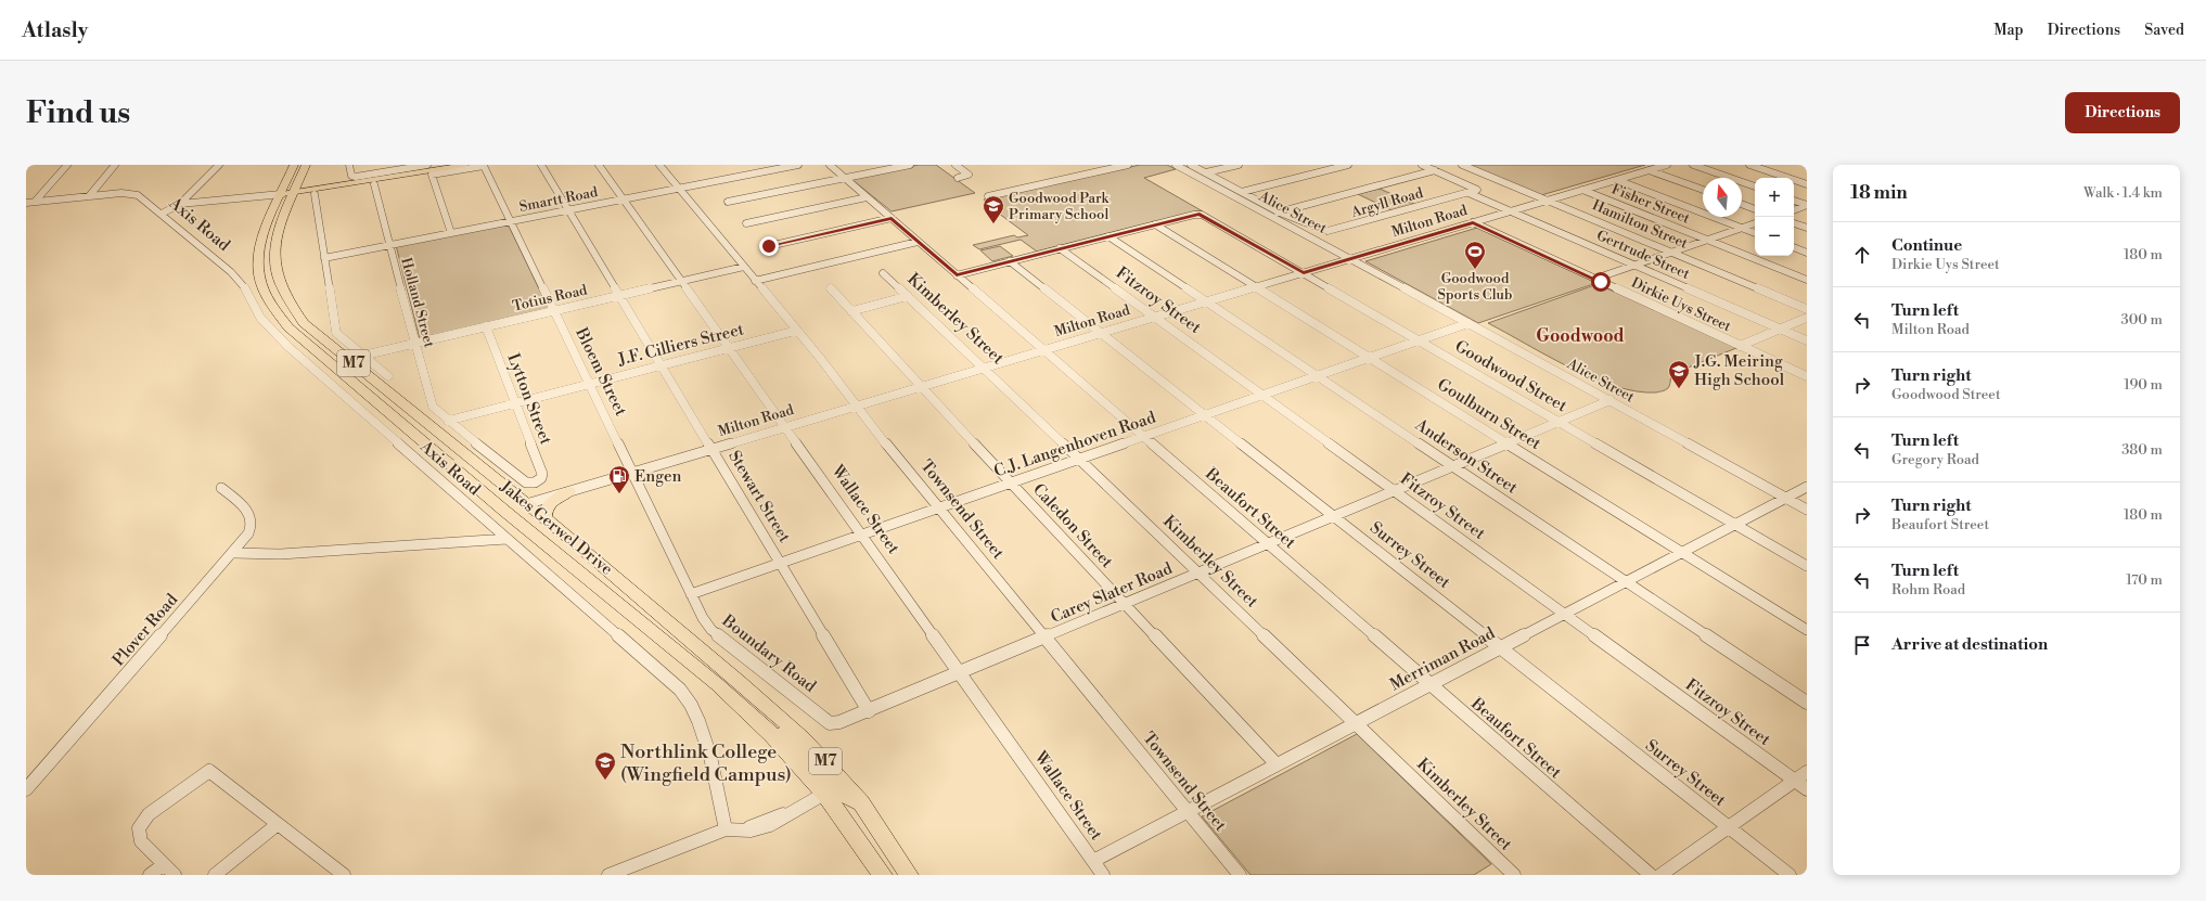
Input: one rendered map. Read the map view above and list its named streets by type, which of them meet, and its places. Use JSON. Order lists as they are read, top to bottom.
{
  "streets": {
    "highway": ["M7", "Jakes Gerwel Drive"],
    "street": [
      "Smartt Road",
      "Argyll Road",
      "Fisher Street",
      "Alice Street",
      "Milton Road",
      "Axis Road",
      "Hamilton Street",
      "Gertrude Street",
      "Totius Road",
      "Fitzroy Street",
      "Holland Street",
      "Dirkie Uys Street",
      "Kimberley Street",
      "J.F. Cilliers Street",
      "Bloem Street",
      "Goodwood Street",
      "Lytton Street",
      "Goulburn Street",
      "C.J. Langenhoven Road",
      "Anderson Street",
      "Stewart Street",
      "Beaufort Street",
      "Wallace Street",
      "Townsend Street",
      "Caledon Street",
      "Surrey Street",
      "Carey Slater Road",
      "Plover Road",
      "Boundary Road",
      "Merriman Road"
    ]
  },
  "crossings": [
    ["Smartt Road", "Holland Street"],
    ["Smartt Road", "Bloem Street"],
    ["Smartt Road", "Stewart Street"],
    ["Smartt Road", "Wallace Street"],
    ["Smartt Road", "Townsend Street"],
    ["Argyll Road", "Alice Street"],
    ["Argyll Road", "Gertrude Street"],
    ["Fisher Street", "Milton Road"],
    ["Alice Street", "Milton Road"],
    ["Alice Street", "C.J. Langenhoven Road"],
    ["Alice Street", "Carey Slater Road"],
    ["Alice Street", "Merriman Road"],
    ["Milton Road", "Hamilton Street"],
    ["Milton Road", "Gertrude Street"],
    ["Milton Road", "Fitzroy Street"],
    ["Milton Road", "Dirkie Uys Street"],
    ["Milton Road", "Kimberley Street"],
    ["Milton Road", "Bloem Street"],
    ["Milton Road", "Goodwood Street"],
    ["Milton Road", "Goulburn Street"],
    ["Milton Road", "Anderson Street"],
    ["Milton Road", "Stewart Street"],
    ["Milton Road", "Beaufort Street"],
    ["Milton Road", "Wallace Street"],
    ["Milton Road", "Townsend Street"],
    ["Milton Road", "Caledon Street"],
    ["Milton Road", "Jakes Gerwel Drive"],
    ["Milton Road", "Surrey Street"],
    ["Totius Road", "Holland Street"],
    ["Totius Road", "Bloem Street"],
    ["Totius Road", "Lytton Street"],
    ["Totius Road", "Stewart Street"],
    ["Totius Road", "Wallace Street"],
    ["Totius Road", "Townsend Street"],
    ["Fitzroy Street", "C.J. Langenhoven Road"],
    ["Fitzroy Street", "Carey Slater Road"],
    ["Fitzroy Street", "Merriman Road"],
    ["Holland Street", "J.F. Cilliers Street"],
    ["Holland Street", "Lytton Street"],
    ["Kimberley Street", "C.J. Langenhoven Road"],
    ["Kimberley Street", "Carey Slater Road"],
    ["Kimberley Street", "Merriman Road"],
    ["J.F. Cilliers Street", "Bloem Street"],
    ["J.F. Cilliers Street", "Lytton Street"],
    ["J.F. Cilliers Street", "Stewart Street"],
    ["J.F. Cilliers Street", "Wallace Street"],
    ["J.F. Cilliers Street", "Townsend Street"],
    ["Bloem Street", "C.J. Langenhoven Road"],
    ["Bloem Street", "Boundary Road"],
    ["Goodwood Street", "Goulburn Street"],
    ["Goodwood Street", "C.J. Langenhoven Road"],
    ["Goodwood Street", "Carey Slater Road"],
    ["Goodwood Street", "Merriman Road"],
    ["Goulburn Street", "C.J. Langenhoven Road"],
    ["Goulburn Street", "Carey Slater Road"],
    ["Goulburn Street", "Merriman Road"],
    ["C.J. Langenhoven Road", "Anderson Street"],
    ["C.J. Langenhoven Road", "Stewart Street"],
    ["C.J. Langenhoven Road", "Beaufort Street"],
    ["C.J. Langenhoven Road", "Wallace Street"],
    ["C.J. Langenhoven Road", "Townsend Street"],
    ["C.J. Langenhoven Road", "Caledon Street"],
    ["C.J. Langenhoven Road", "Surrey Street"],
    ["C.J. Langenhoven Road", "Boundary Road"],
    ["Anderson Street", "Carey Slater Road"],
    ["Anderson Street", "Merriman Road"],
    ["Stewart Street", "Carey Slater Road"],
    ["Beaufort Street", "Carey Slater Road"],
    ["Beaufort Street", "Merriman Road"],
    ["Wallace Street", "Carey Slater Road"],
    ["Wallace Street", "Merriman Road"],
    ["Townsend Street", "Carey Slater Road"],
    ["Townsend Street", "Merriman Road"],
    ["Caledon Street", "Carey Slater Road"],
    ["Caledon Street", "Merriman Road"],
    ["Surrey Street", "Carey Slater Road"],
    ["Surrey Street", "Merriman Road"],
    ["Carey Slater Road", "Boundary Road"]
  ],
  "districts": ["Goodwood"],
  "places": {
    "school or university": ["Goodwood Park Primary School", "J.G. Meiring High School", "Northlink College (Wingfield Campus)"],
    "sports": ["Goodwood Sports Club"],
    "fuel station": ["Engen"]
  },
  "north": "top",
  "page": {
    "header": "Atlasly",
    "nav": ["Map", "Directions", "Saved"],
    "buttons": "Directions",
    "title": "Find us",
    "heading": ["18 min", "Walk · 1.4 km"],
    "map_buttons": ["+", "−"],
    "list": [
      ["Continue", "Dirkie Uys Street", "180 m"],
      ["Turn left", "Milton Road", "300 m"],
      ["Turn right", "Goodwood Street", "190 m"],
      ["Turn left", "Gregory Road", "380 m"],
      ["Turn right", "Beaufort Street", "180 m"],
      ["Turn left", "Rohm Road", "170 m"],
      "Arrive at destination"
    ]
  }
}
